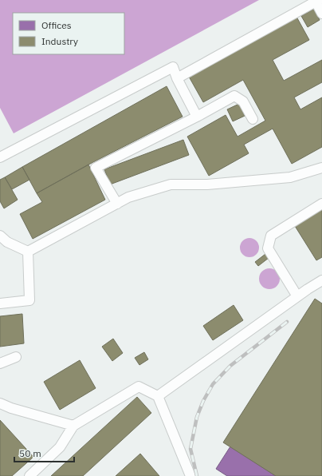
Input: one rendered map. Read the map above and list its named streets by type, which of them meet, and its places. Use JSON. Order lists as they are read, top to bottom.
{
  "legend": ["Offices", "Industry"],
  "scale_bar": "50 m"
}
